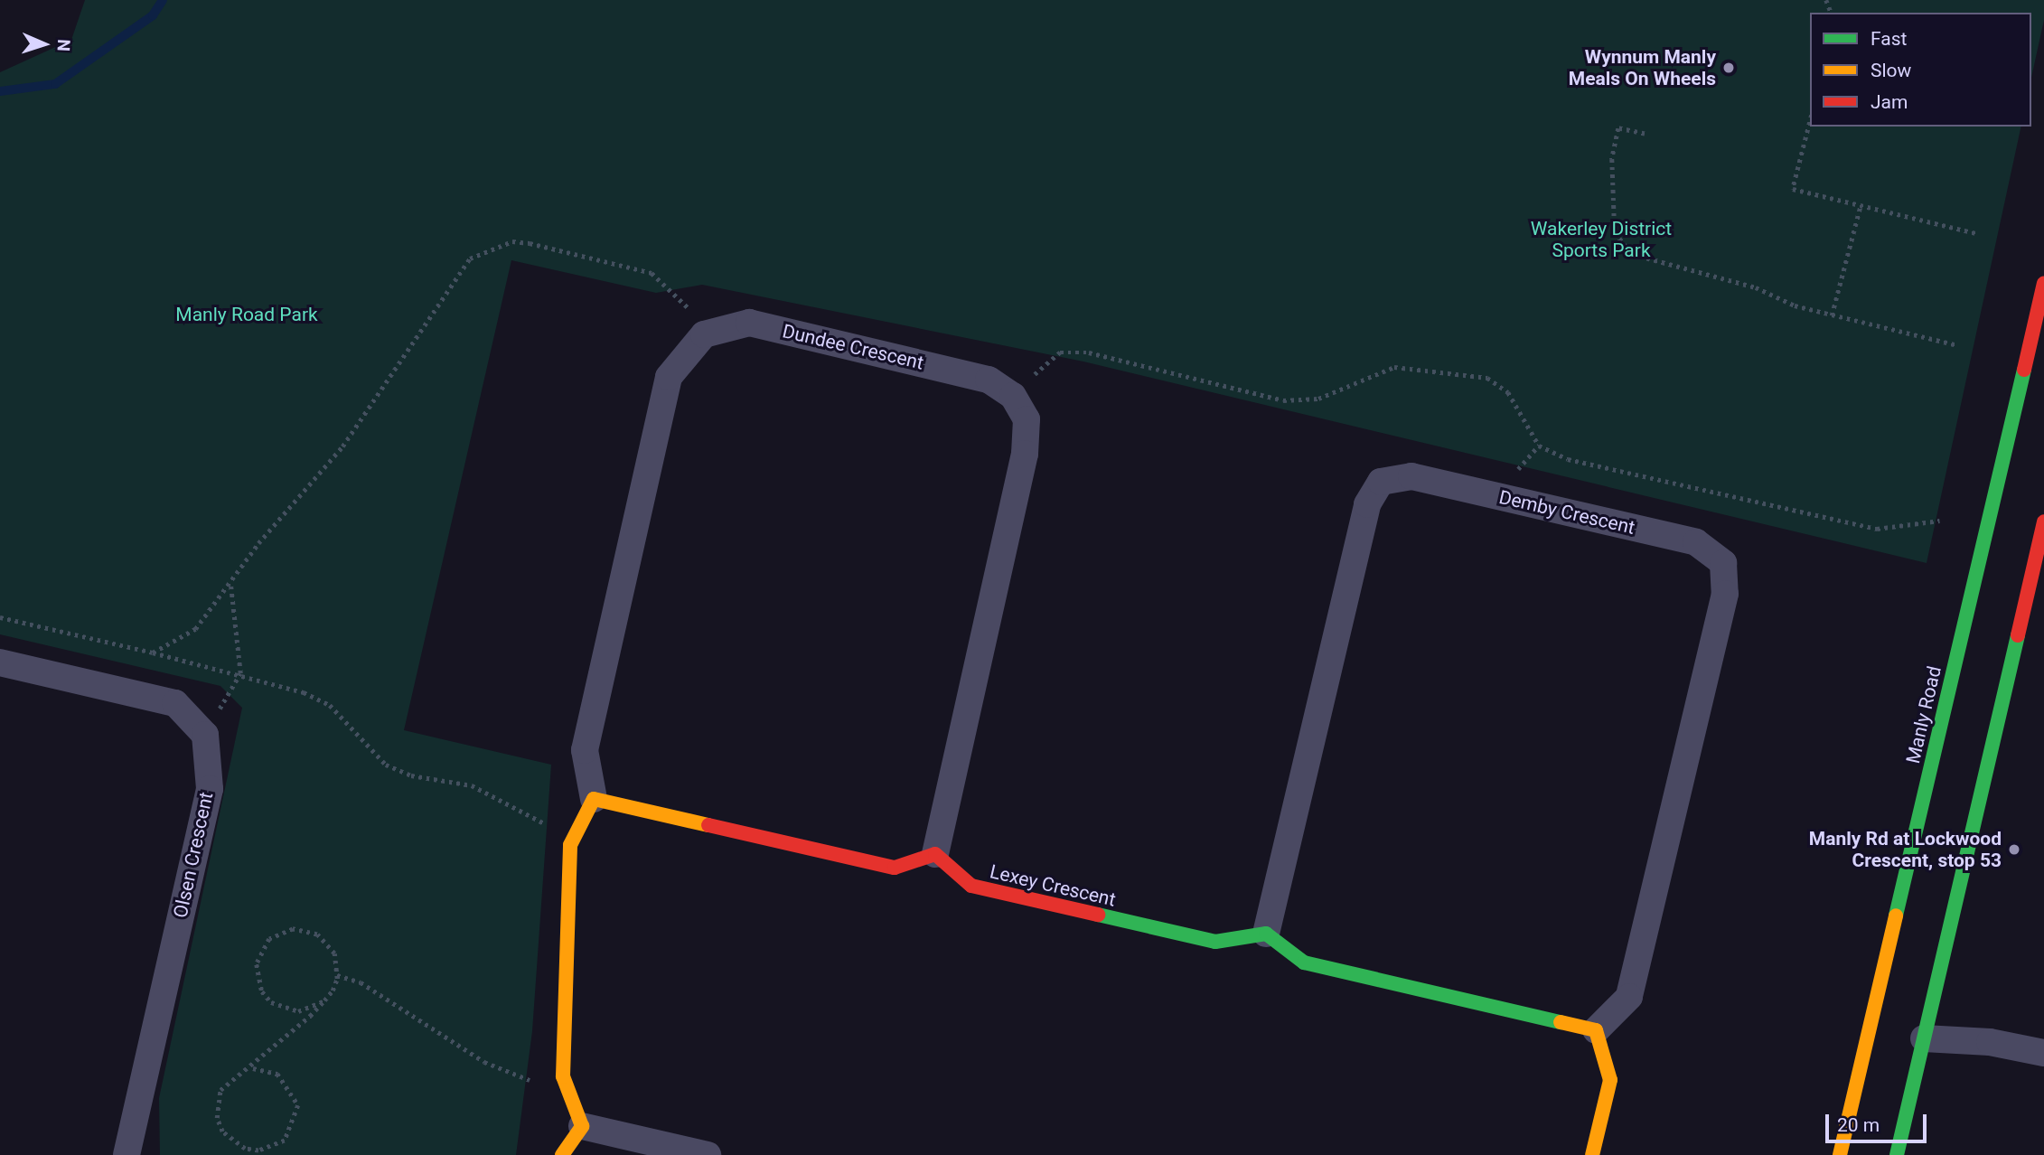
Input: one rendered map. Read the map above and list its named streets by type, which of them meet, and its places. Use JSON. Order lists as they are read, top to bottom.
{
  "streets": {
    "street": [
      "Dundee Crescent",
      "Demby Crescent",
      "Manly Road",
      "Olsen Crescent",
      "Lexey Crescent"
    ]
  },
  "crossings": [
    ["Demby Crescent", "Lexey Crescent"]
  ],
  "parks": ["Wakerley District Sports Park", "Manly Road Park"],
  "places": ["Wynnum Manly Meals On Wheels", "Manly Rd at Lockwood Crescent, stop 53"],
  "legend": ["Fast", "Slow", "Jam"],
  "scale_bar": "20 m",
  "north": "right"
}
